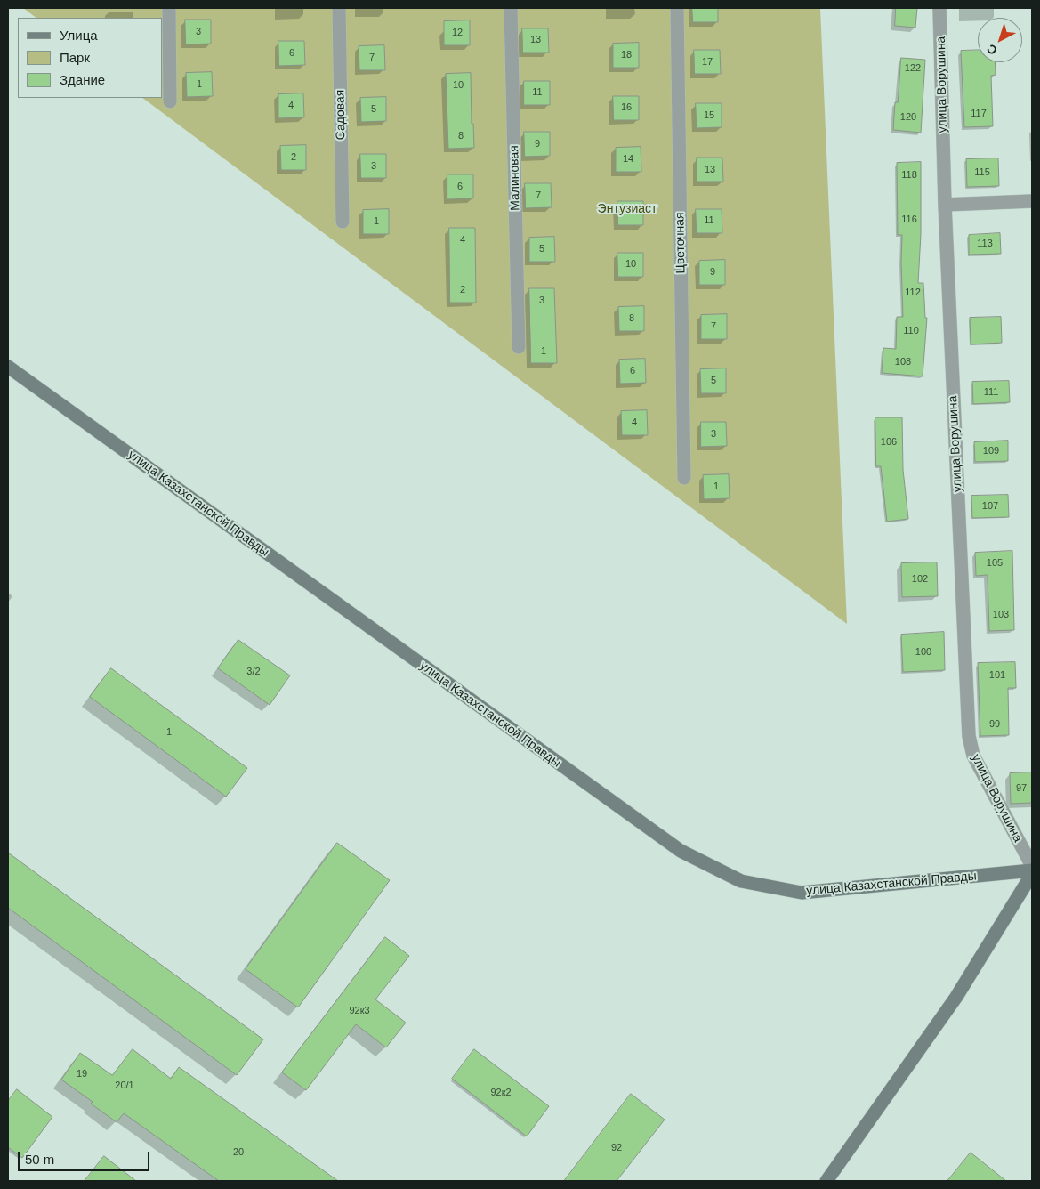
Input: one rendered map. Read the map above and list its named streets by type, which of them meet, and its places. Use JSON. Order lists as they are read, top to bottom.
{
  "streets": {
    "street": [
      "улица Ворушина",
      "Садовая",
      "Малиновая",
      "Цветочная",
      "улица Казахстанской Правды"
    ]
  },
  "parks": ["Энтузиаст"],
  "house_numbers": [
    "3",
    "12",
    "13",
    "6",
    "18",
    "7",
    "17",
    "122",
    "1",
    "10",
    "11",
    "4",
    "16",
    "5",
    "117",
    "15",
    "120",
    "8",
    "9",
    "2",
    "14",
    "3",
    "13",
    "115",
    "118",
    "6",
    "7",
    "116",
    "11",
    "1",
    "4",
    "113",
    "5",
    "10",
    "9",
    "2",
    "112",
    "3",
    "8",
    "7",
    "110",
    "1",
    "108",
    "6",
    "5",
    "111",
    "4",
    "3",
    "106",
    "109",
    "1",
    "107",
    "105",
    "102",
    "103",
    "100",
    "3/2",
    "101",
    "99",
    "1",
    "97",
    "92к3",
    "19",
    "20/1",
    "92к2",
    "92",
    "20"
  ],
  "legend": ["Улица", "Парк", "Здание"],
  "scale_bar": "50 m",
  "north": "bottom left"
}
